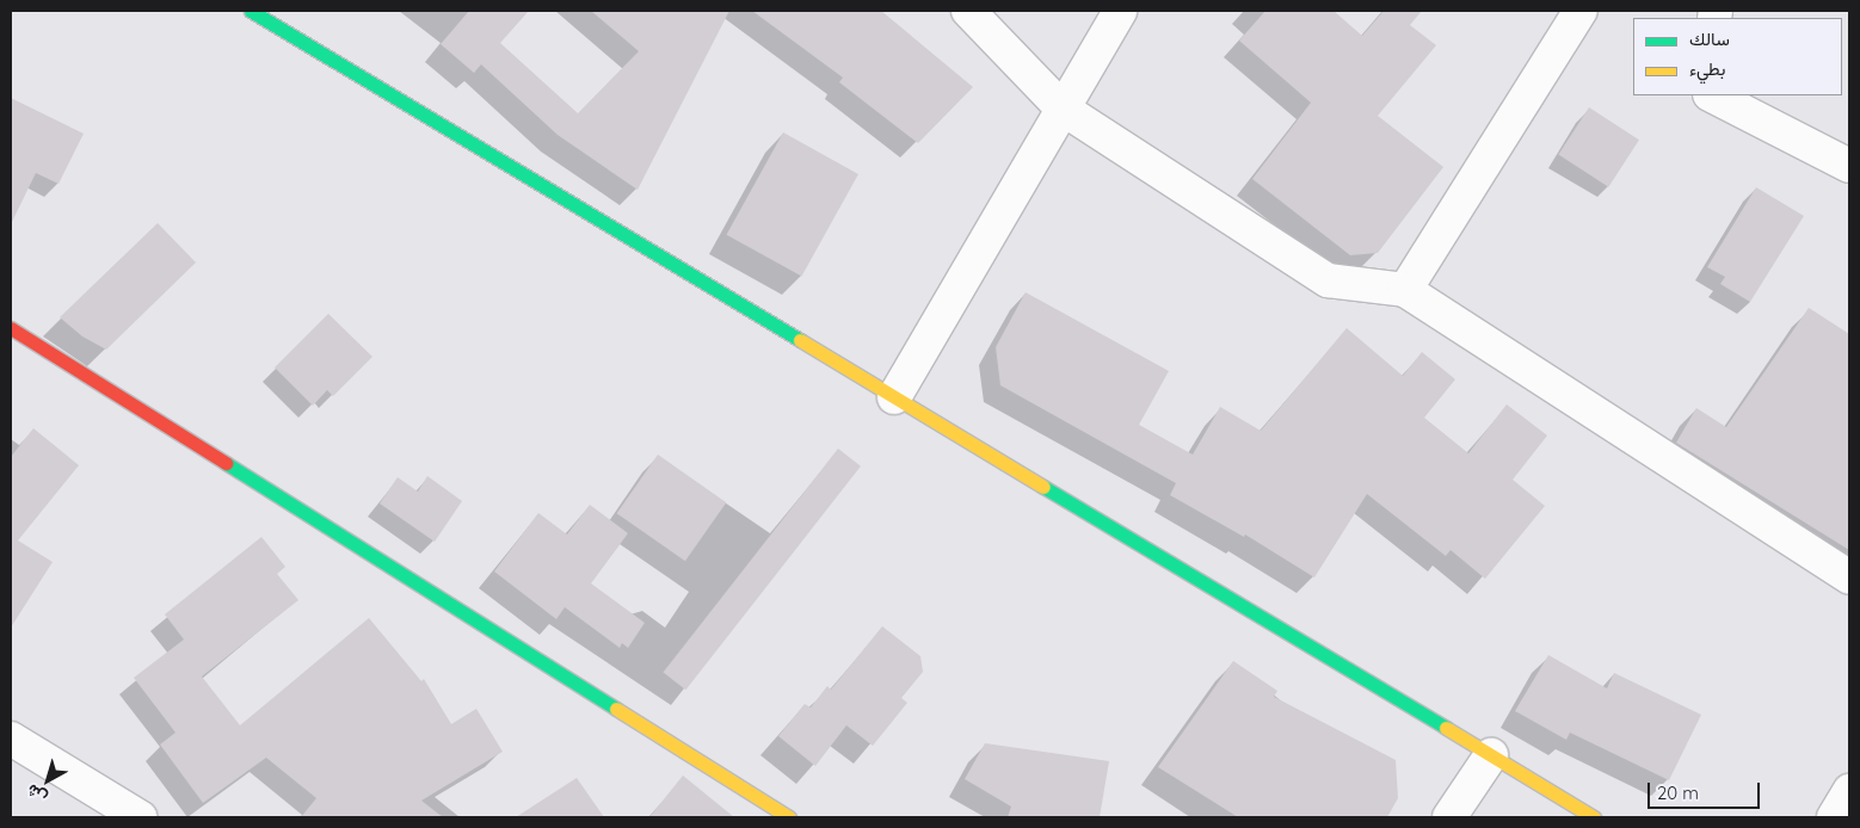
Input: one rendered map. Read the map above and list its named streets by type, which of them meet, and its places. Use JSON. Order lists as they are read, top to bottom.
{
  "legend": ["سالك", "بطيء"],
  "scale_bar": "20 m",
  "north": "bottom left"
}
